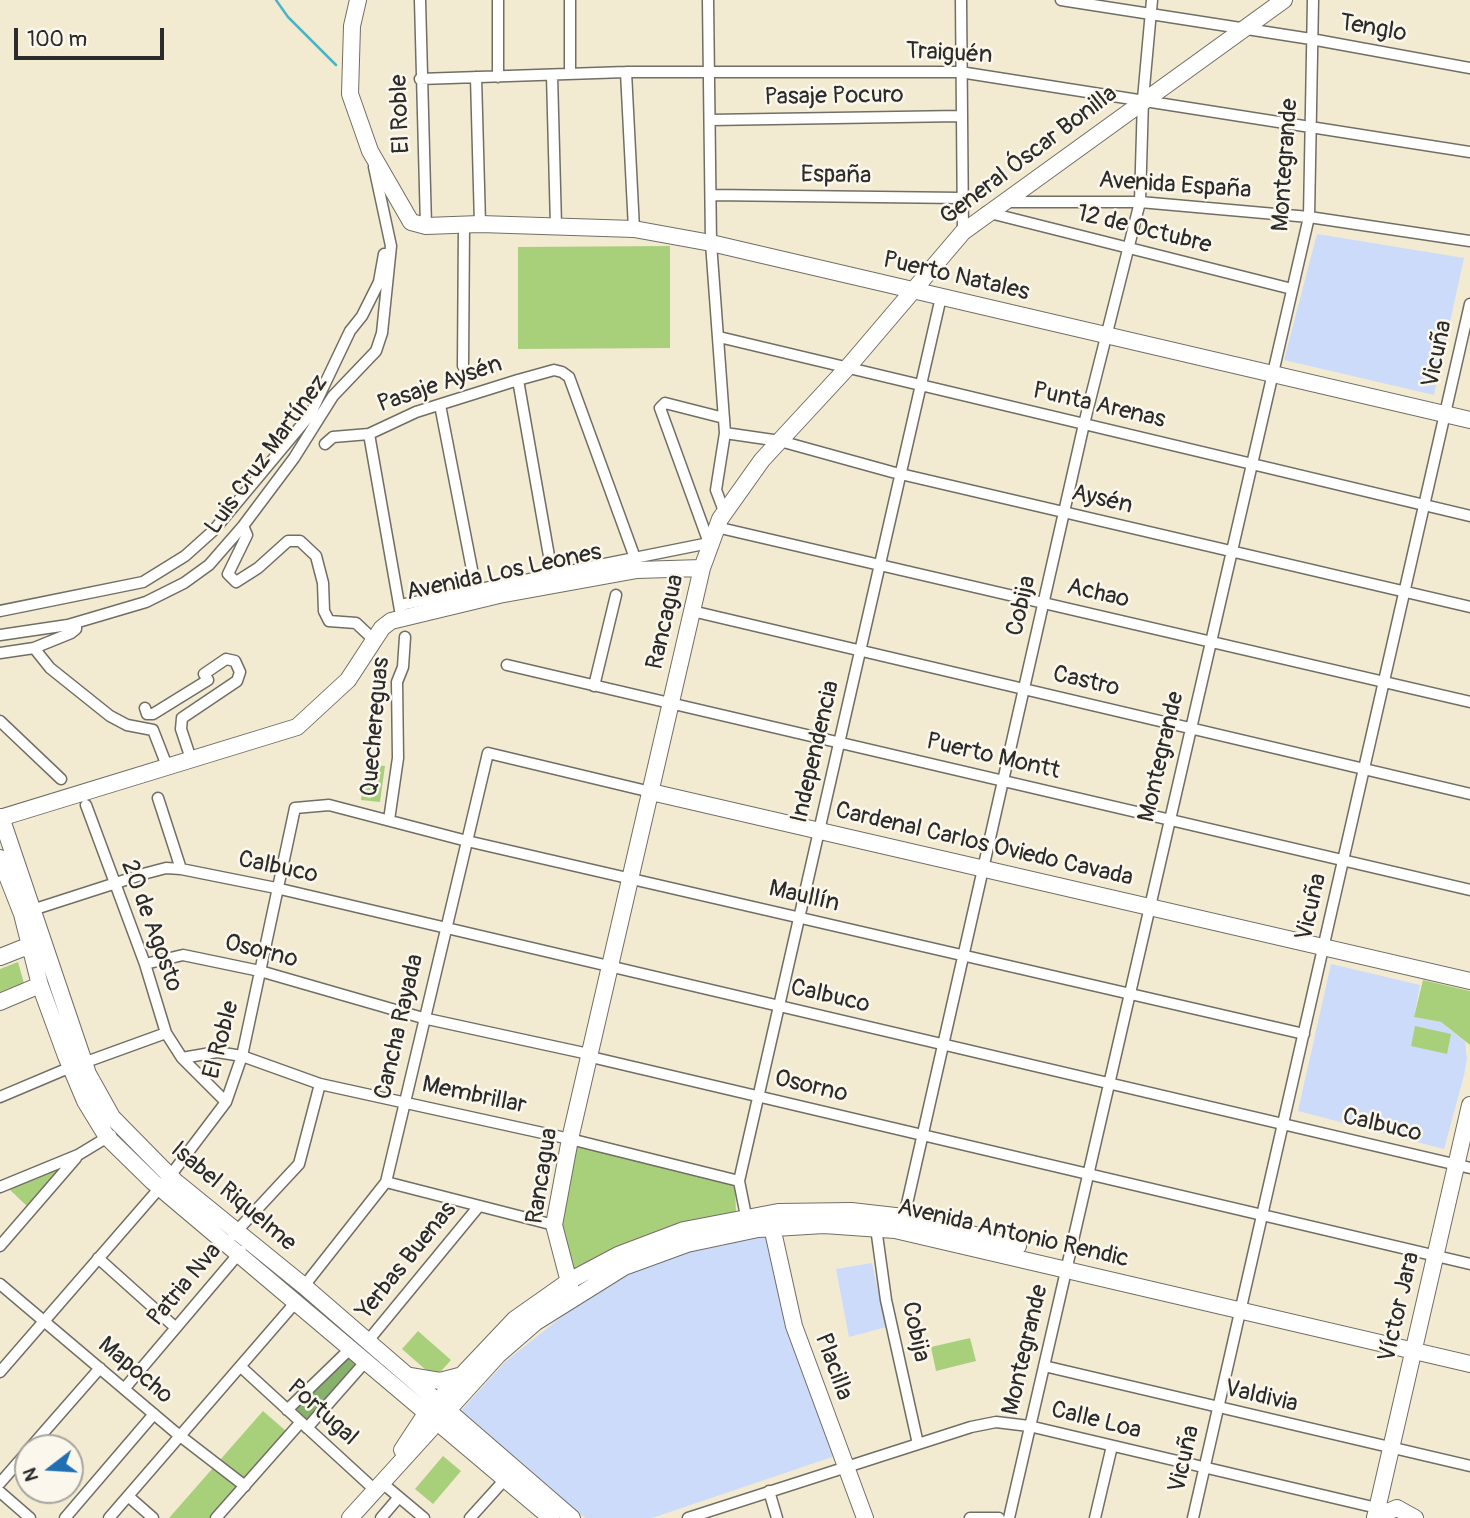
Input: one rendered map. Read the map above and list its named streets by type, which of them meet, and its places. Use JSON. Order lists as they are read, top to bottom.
{
  "streets": {
    "main road": [
      "General Óscar Bonilla",
      "Puerto Natales",
      "Avenida Los Leones",
      "Rancagua",
      "Cardenal Carlos Oviedo Cavada",
      "Isabel Riquelme",
      "Avenida Antonio Rendic",
      "Víctor Jara",
      "Placilla"
    ],
    "street": [
      "Tenglo",
      "Traiguén",
      "Pasaje Pocuro",
      "El Roble",
      "Montegrande",
      "España",
      "Avenida España",
      "12 de Octubre",
      "Vicuña",
      "Pasaje Aysén",
      "Punta Arenas",
      "Luis Cruz Martínez",
      "Aysén",
      "Achao",
      "Cobija",
      "Castro",
      "Quechereguas",
      "Independencia",
      "Puerto Montt",
      "Calbuco",
      "Maullín",
      "20 de Agosto",
      "Osorno",
      "Cancha Rayada",
      "Membrillar",
      "Yerbas Buenas",
      "Patria Nva",
      "Mapocho",
      "Valdivia",
      "Portugal",
      "Calle Loa"
    ]
  },
  "crossings": [
    ["Tenglo", "General Óscar Bonilla"],
    ["Tenglo", "Montegrande"],
    ["Tenglo", "Cobija"],
    ["Traiguén", "El Roble"],
    ["Traiguén", "General Óscar Bonilla"],
    ["Traiguén", "Montegrande"],
    ["Traiguén", "Cobija"],
    ["El Roble", "Puerto Natales"],
    ["El Roble", "Calbuco"],
    ["El Roble", "Maullín"],
    ["El Roble", "20 de Agosto"],
    ["El Roble", "Osorno"],
    ["El Roble", "Membrillar"],
    ["El Roble", "Isabel Riquelme"],
    ["El Roble", "Mapocho"],
    ["General Óscar Bonilla", "Avenida España"],
    ["General Óscar Bonilla", "12 de Octubre"],
    ["General Óscar Bonilla", "Puerto Natales"],
    ["General Óscar Bonilla", "Punta Arenas"],
    ["General Óscar Bonilla", "Aysén"],
    ["General Óscar Bonilla", "Cobija"],
    ["General Óscar Bonilla", "Rancagua"],
    ["Montegrande", "Avenida España"],
    ["Montegrande", "12 de Octubre"],
    ["Montegrande", "Puerto Natales"],
    ["Montegrande", "Punta Arenas"],
    ["Montegrande", "Aysén"],
    ["Montegrande", "Achao"],
    ["Montegrande", "Castro"],
    ["Montegrande", "Puerto Montt"],
    ["Montegrande", "Cardenal Carlos Oviedo Cavada"],
    ["Montegrande", "Calbuco"],
    ["Montegrande", "Maullín"],
    ["Montegrande", "Osorno"],
    ["Montegrande", "Avenida Antonio Rendic"],
    ["Montegrande", "Valdivia"],
    ["Montegrande", "Calle Loa"],
    ["Avenida España", "Cobija"],
    ["12 de Octubre", "Cobija"],
    ["Puerto Natales", "Vicuña"],
    ["Puerto Natales", "Cobija"],
    ["Puerto Natales", "Independencia"],
    ["Vicuña", "Punta Arenas"],
    ["Vicuña", "Aysén"],
    ["Vicuña", "Achao"],
    ["Vicuña", "Castro"],
    ["Vicuña", "Puerto Montt"],
    ["Vicuña", "Cardenal Carlos Oviedo Cavada"],
    ["Vicuña", "Calbuco"],
    ["Vicuña", "Maullín"],
    ["Vicuña", "Osorno"],
    ["Vicuña", "Avenida Antonio Rendic"],
    ["Vicuña", "Valdivia"],
    ["Vicuña", "Calle Loa"],
    ["Pasaje Aysén", "Avenida Los Leones"],
    ["Punta Arenas", "Cobija"],
    ["Punta Arenas", "Independencia"],
    ["Aysén", "Cobija"],
    ["Aysén", "Independencia"],
    ["Avenida Los Leones", "Rancagua"],
    ["Avenida Los Leones", "Isabel Riquelme"],
    ["Achao", "Cobija"],
    ["Achao", "Rancagua"],
    ["Achao", "Independencia"],
    ["Cobija", "Castro"],
    ["Cobija", "Puerto Montt"],
    ["Cobija", "Cardenal Carlos Oviedo Cavada"],
    ["Cobija", "Calbuco"],
    ["Cobija", "Maullín"],
    ["Cobija", "Osorno"],
    ["Cobija", "Avenida Antonio Rendic"],
    ["Cobija", "Calle Loa"],
    ["Rancagua", "Castro"],
    ["Rancagua", "Puerto Montt"],
    ["Rancagua", "Cardenal Carlos Oviedo Cavada"],
    ["Rancagua", "Calbuco"],
    ["Rancagua", "Maullín"],
    ["Rancagua", "Osorno"],
    ["Rancagua", "Membrillar"],
    ["Rancagua", "Avenida Antonio Rendic"],
    ["Castro", "Independencia"],
    ["Quechereguas", "Maullín"],
    ["Independencia", "Puerto Montt"],
    ["Independencia", "Cardenal Carlos Oviedo Cavada"],
    ["Independencia", "Calbuco"],
    ["Independencia", "Maullín"],
    ["Independencia", "Osorno"],
    ["Independencia", "Membrillar"],
    ["Independencia", "Avenida Antonio Rendic"],
    ["Cardenal Carlos Oviedo Cavada", "Cancha Rayada"],
    ["Calbuco", "20 de Agosto"],
    ["Calbuco", "Cancha Rayada"],
    ["Calbuco", "Isabel Riquelme"],
    ["Calbuco", "Víctor Jara"],
    ["Maullín", "Cancha Rayada"],
    ["20 de Agosto", "Osorno"],
    ["Osorno", "Cancha Rayada"],
    ["Osorno", "Víctor Jara"],
    ["Cancha Rayada", "Membrillar"],
    ["Cancha Rayada", "Isabel Riquelme"],
    ["Isabel Riquelme", "Avenida Antonio Rendic"],
    ["Isabel Riquelme", "Yerbas Buenas"],
    ["Isabel Riquelme", "Patria Nva"],
    ["Avenida Antonio Rendic", "Víctor Jara"],
    ["Avenida Antonio Rendic", "Placilla"],
    ["Avenida Antonio Rendic", "Portugal"],
    ["Patria Nva", "Mapocho"],
    ["Víctor Jara", "Valdivia"],
    ["Víctor Jara", "Calle Loa"],
    ["Placilla", "Calle Loa"]
  ],
  "scale_bar": "100 m",
  "north": "left"
}
